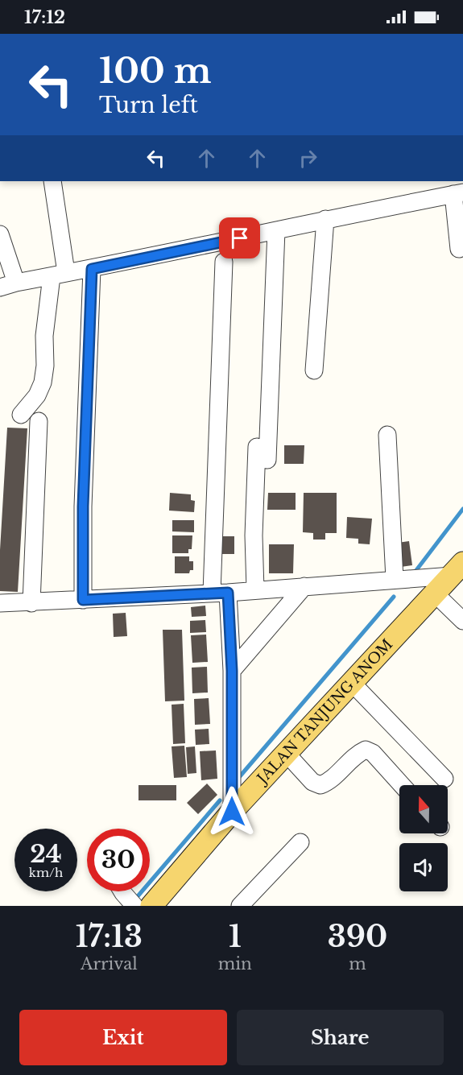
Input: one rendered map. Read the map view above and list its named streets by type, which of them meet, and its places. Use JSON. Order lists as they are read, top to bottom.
{
  "streets": {
    "main road": ["JALAN TANJUNG ANOM"]
  },
  "north": "top",
  "page": {
    "status": "17:12",
    "turn": ["100 m", "Turn left"],
    "speed": "24 km/h",
    "limit": "30",
    "eta": [
      "17:13",
      "Arrival",
      "1",
      "min",
      "390",
      "m"
    ],
    "buttons": ["Exit", "Share"]
  }
}
